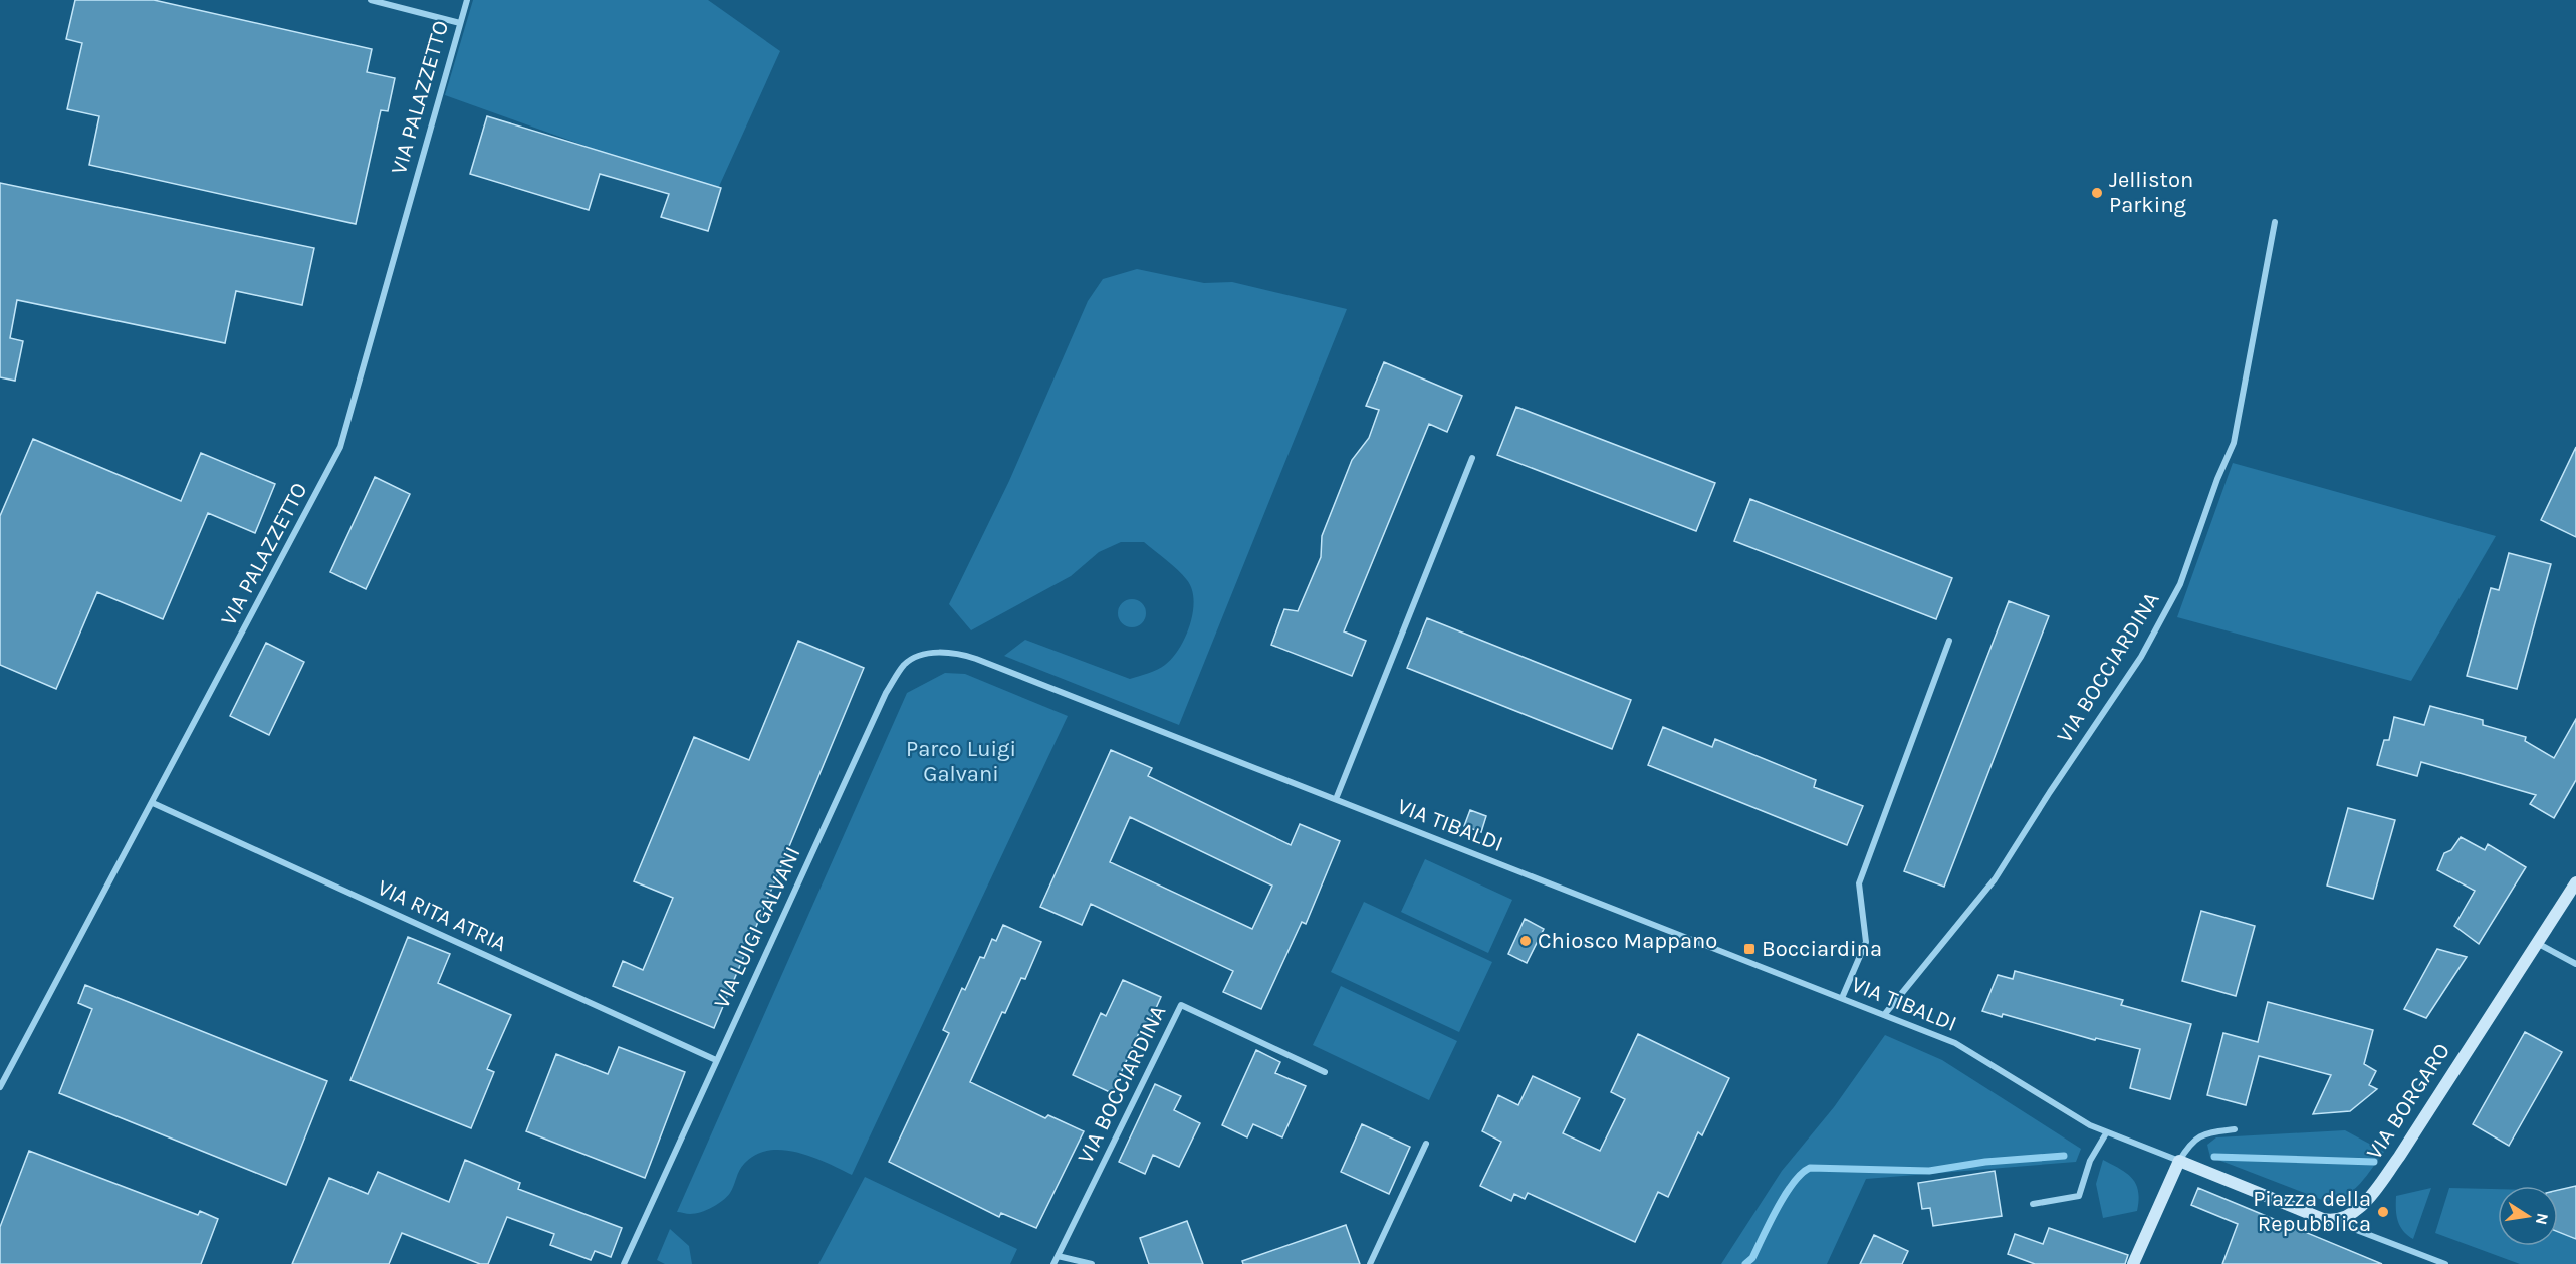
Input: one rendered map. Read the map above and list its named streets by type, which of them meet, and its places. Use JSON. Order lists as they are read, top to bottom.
{
  "streets": {
    "street": [
      "VIA PALAZZETTO",
      "VIA BOCCIARDINA",
      "VIA TIBALDI",
      "VIA RITA ATRIA",
      "VIA LUIGI GALVANI",
      "VIA BORGARO"
    ]
  },
  "crossings": [
    ["VIA PALAZZETTO", "VIA RITA ATRIA"],
    ["VIA BOCCIARDINA", "VIA TIBALDI"],
    ["VIA TIBALDI", "VIA LUIGI GALVANI"],
    ["VIA RITA ATRIA", "VIA LUIGI GALVANI"]
  ],
  "parks": ["Parco Luigi Galvani"],
  "places": {
    "other": ["Jelliston Parking", "Chiosco Mappano", "Piazza della Repubblica"],
    "transit": ["Bocciardina"]
  },
  "north": "right"
}
